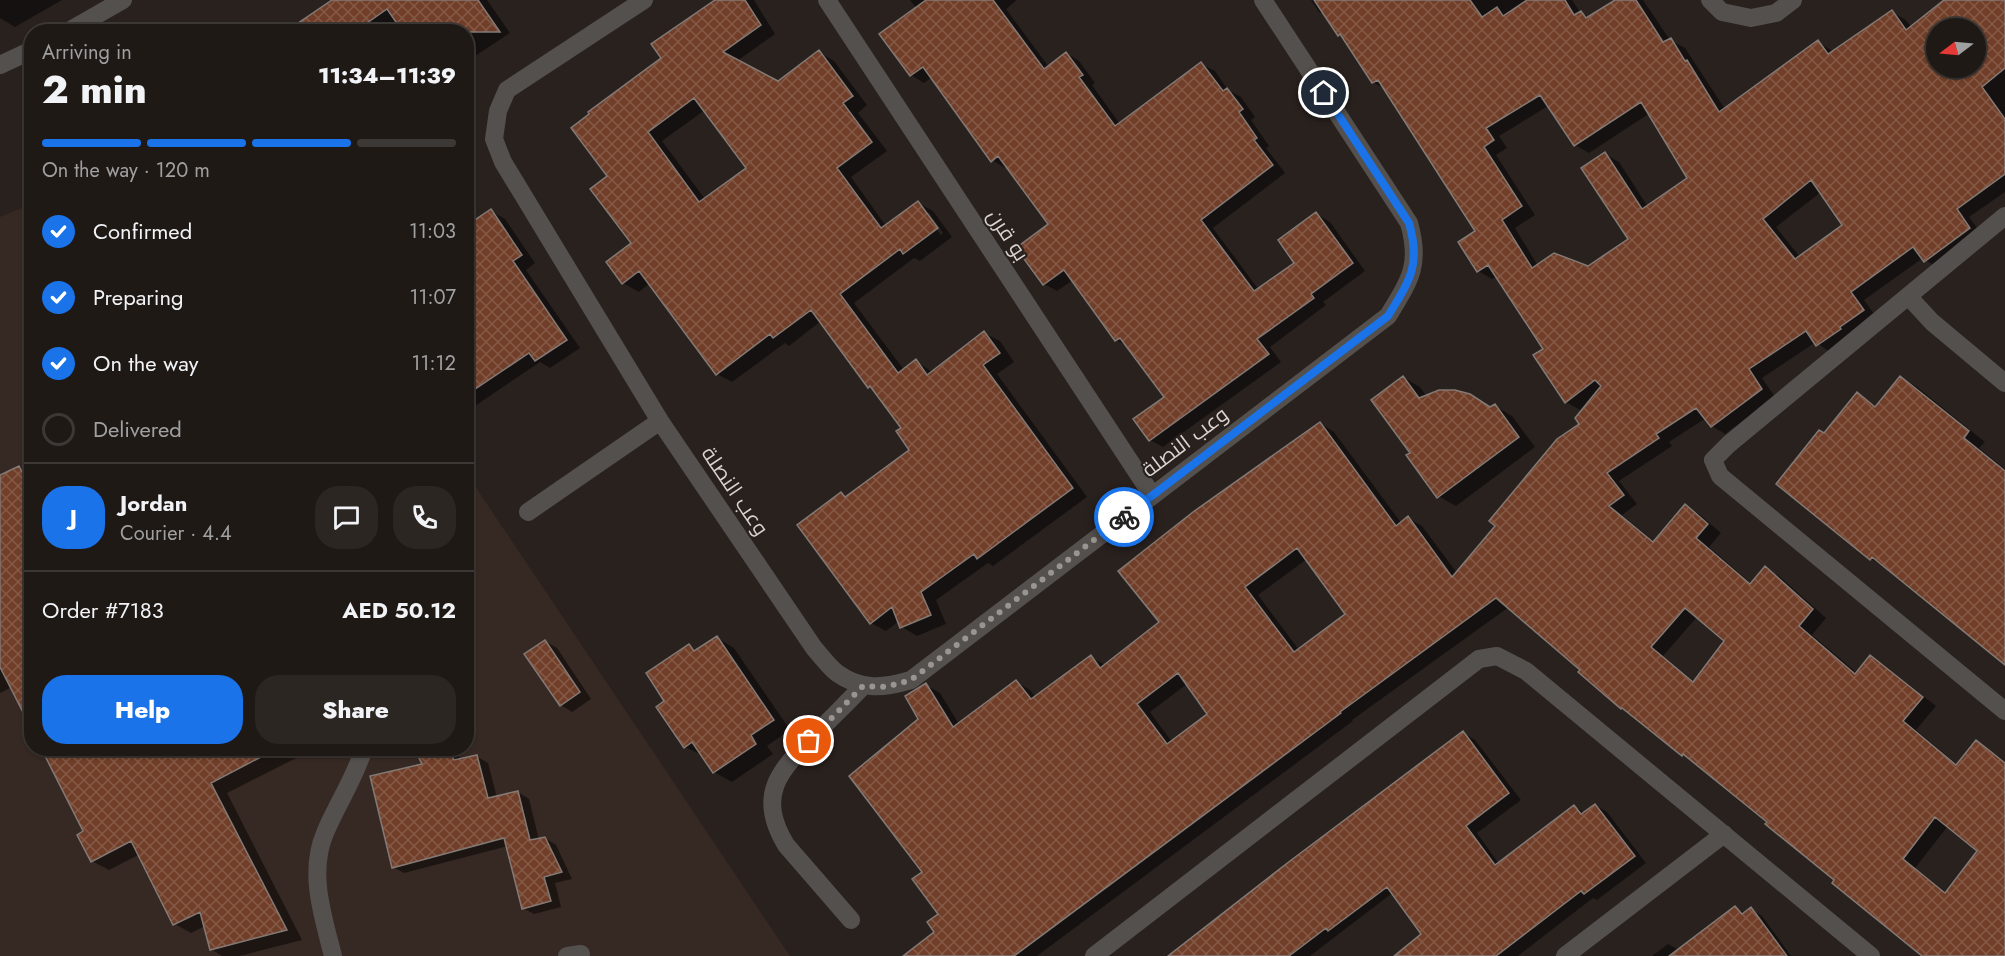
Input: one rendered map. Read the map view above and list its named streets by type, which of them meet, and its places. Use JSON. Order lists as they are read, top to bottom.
{
  "streets": {
    "street": ["بو قرن", "وعب النصلة"]
  },
  "crossings": [
    ["بو قرن", "وعب النصلة"]
  ],
  "north": "left",
  "page": {
    "heading": ["2 min", "Arriving in", "11:34–11:39"],
    "panel": [
      "Jordan",
      "Courier · 4.4",
      "Order #7183",
      "AED 50.12"
    ],
    "bar": "On the way · 120 m",
    "list": [
      ["Confirmed", "11:03"],
      ["Preparing", "11:07"],
      ["On the way", "11:12"],
      "Delivered"
    ],
    "round": "J",
    "buttons": ["Help", "Share"]
  }
}
